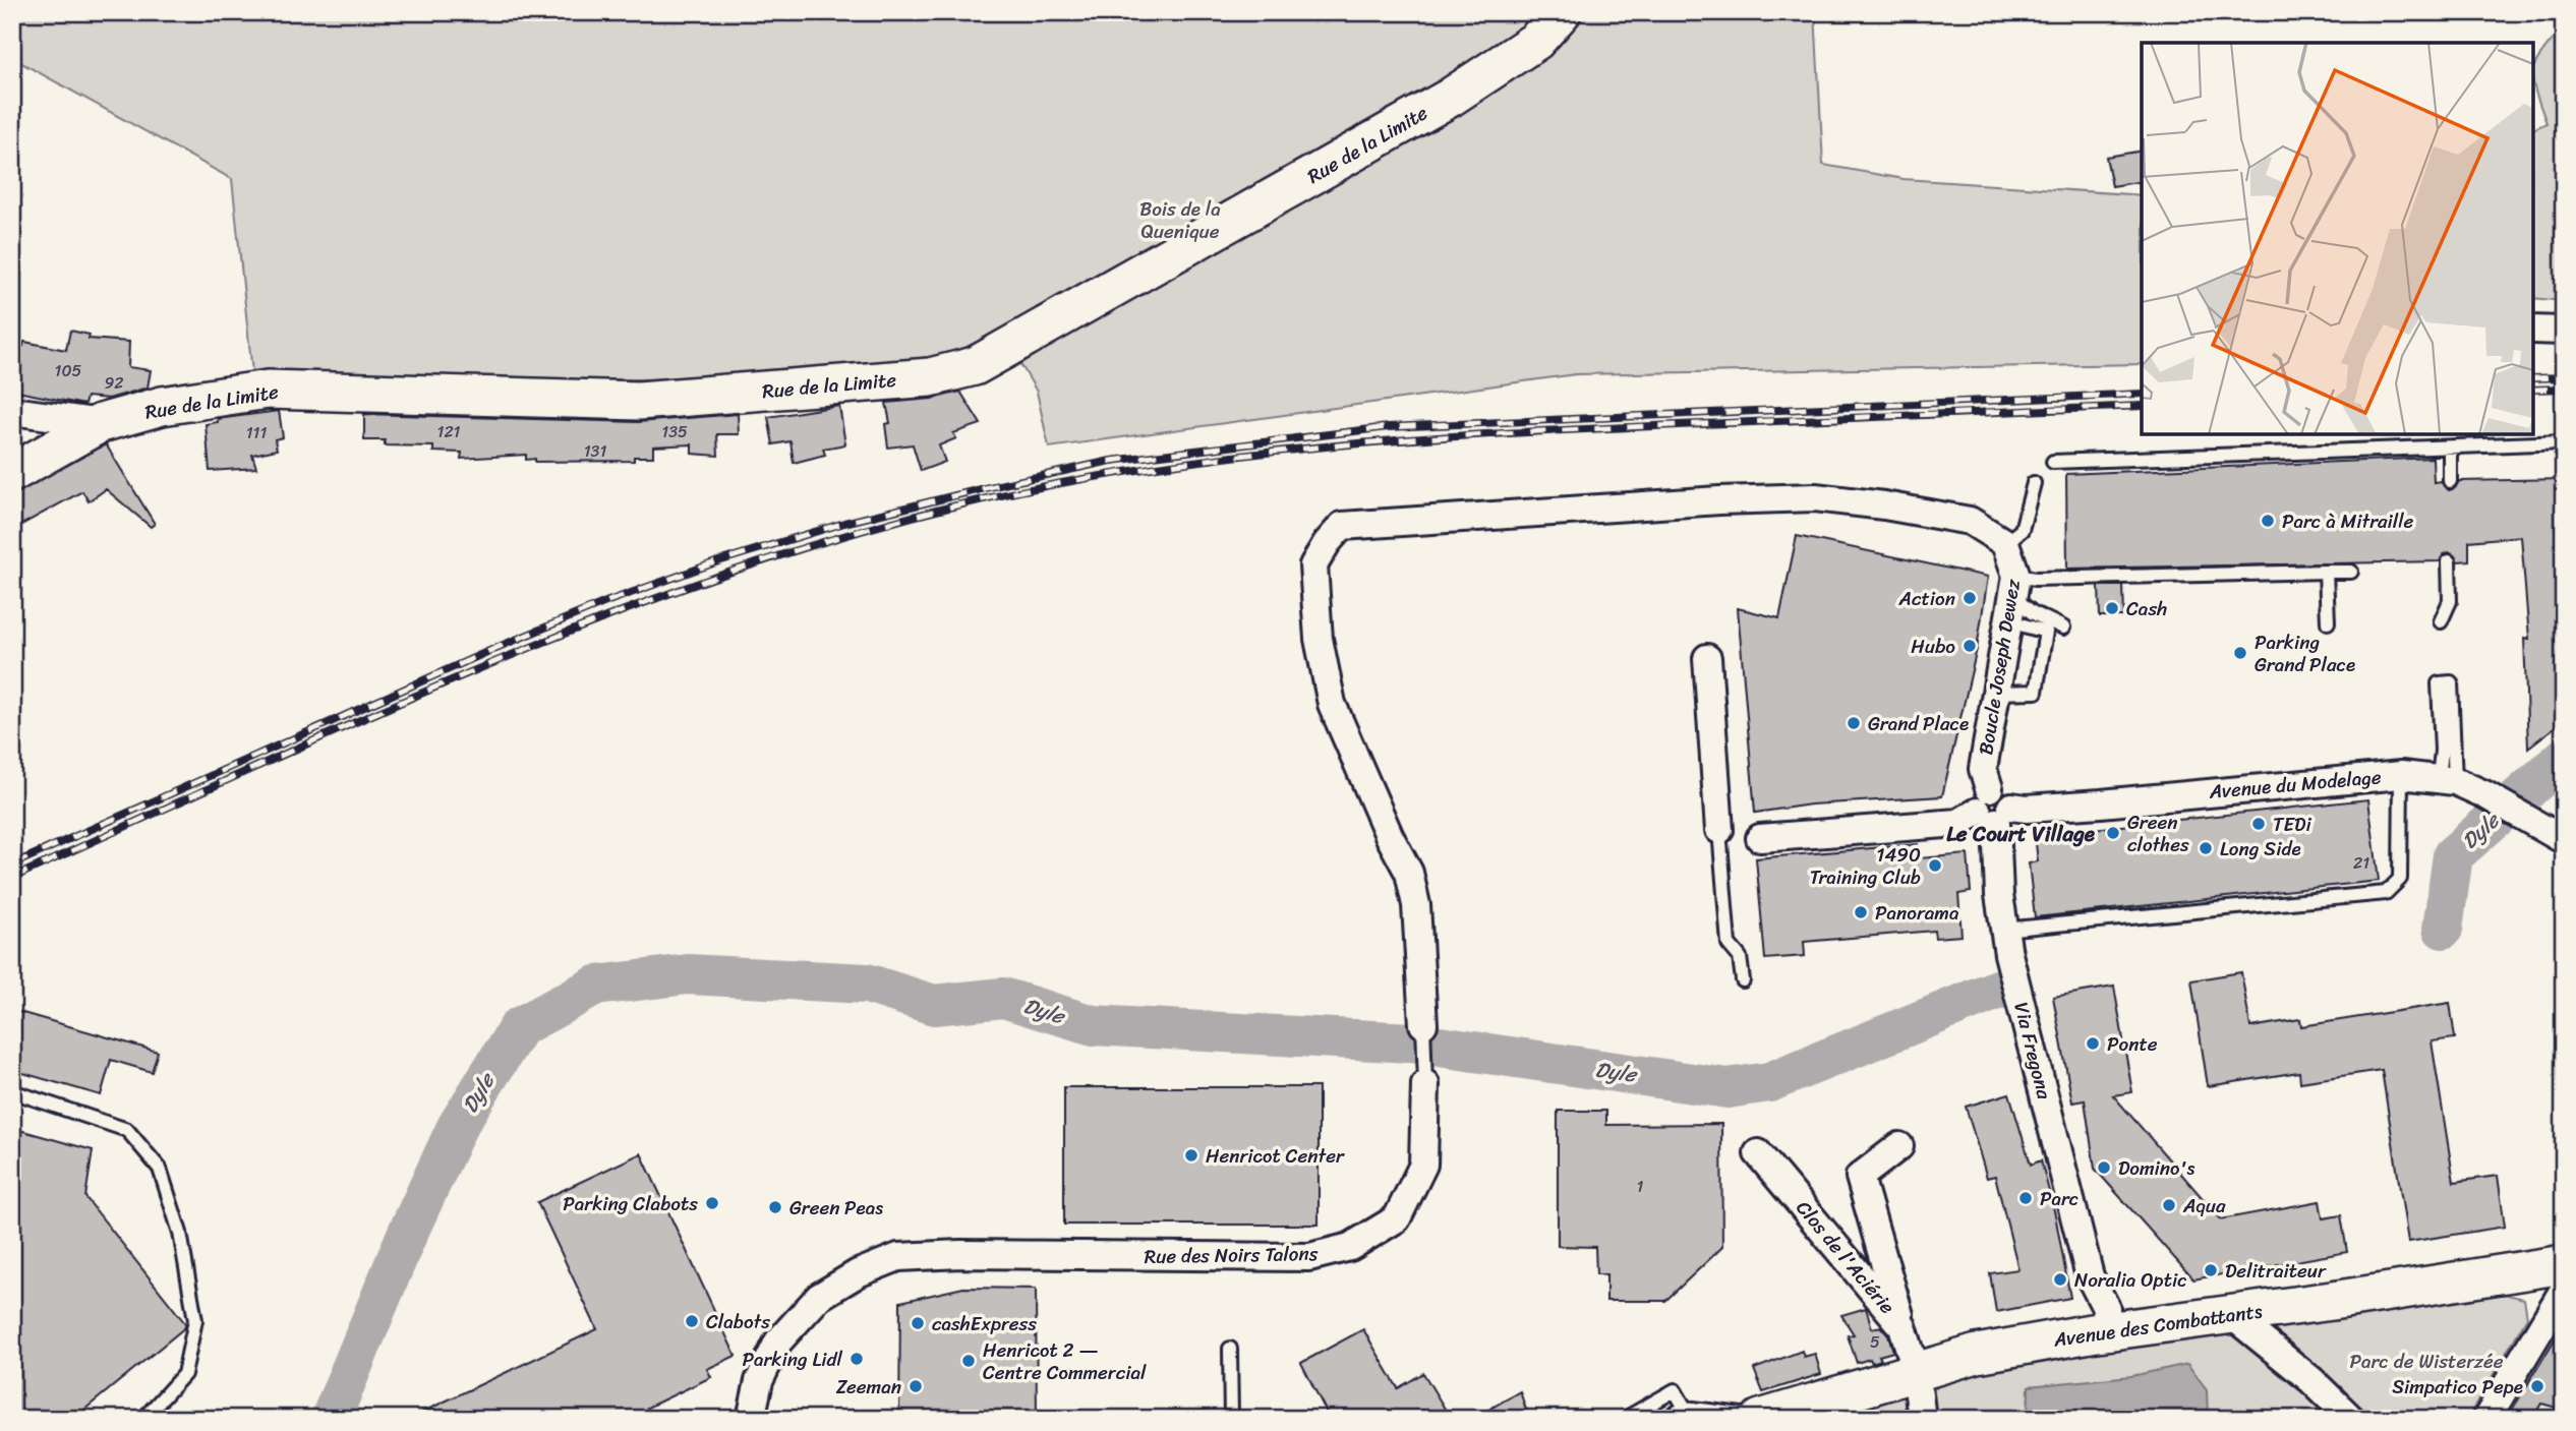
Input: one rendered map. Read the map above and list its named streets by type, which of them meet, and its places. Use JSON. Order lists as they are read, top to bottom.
{
  "streets": {
    "street": [
      "Rue de la Limite",
      "Boucle Joseph Dewez",
      "Avenue du Modelage",
      "Via Fregona",
      "Rue des Noirs Talons",
      "Clos de l'Aciérie",
      "Avenue des Combattants"
    ]
  },
  "crossings": [
    ["Boucle Joseph Dewez", "Avenue du Modelage"],
    ["Boucle Joseph Dewez", "Via Fregona"],
    ["Avenue du Modelage", "Via Fregona"],
    ["Via Fregona", "Avenue des Combattants"],
    ["Clos de l'Aciérie", "Avenue des Combattants"]
  ],
  "districts": ["Le Court Village"],
  "water": ["Dyle"],
  "parks": ["Bois de la Quenique", "Parc de Wisterzée"],
  "places": [
    "Parc à Mitraille",
    "Action",
    "Cash",
    "Hubo",
    "Parking Grand Place",
    "Grand Place",
    "TEDi",
    "Green clothes",
    "Long Side",
    "1490 Training Club",
    "Panorama",
    "Ponte",
    "Henricot Center",
    "Domino's",
    "Parc",
    "Parking Clabots",
    "Aqua",
    "Green Peas",
    "Delitraiteur",
    "Noralia Optic",
    "Clabots",
    "cashExpress",
    "Parking Lidl",
    "Henricot 2 — Centre Commercial",
    "Zeeman",
    "Simpatico Pepe"
  ],
  "house_numbers": [
    "105",
    "92",
    "121",
    "135",
    "111",
    "131",
    "21",
    "1",
    "5"
  ]
}
